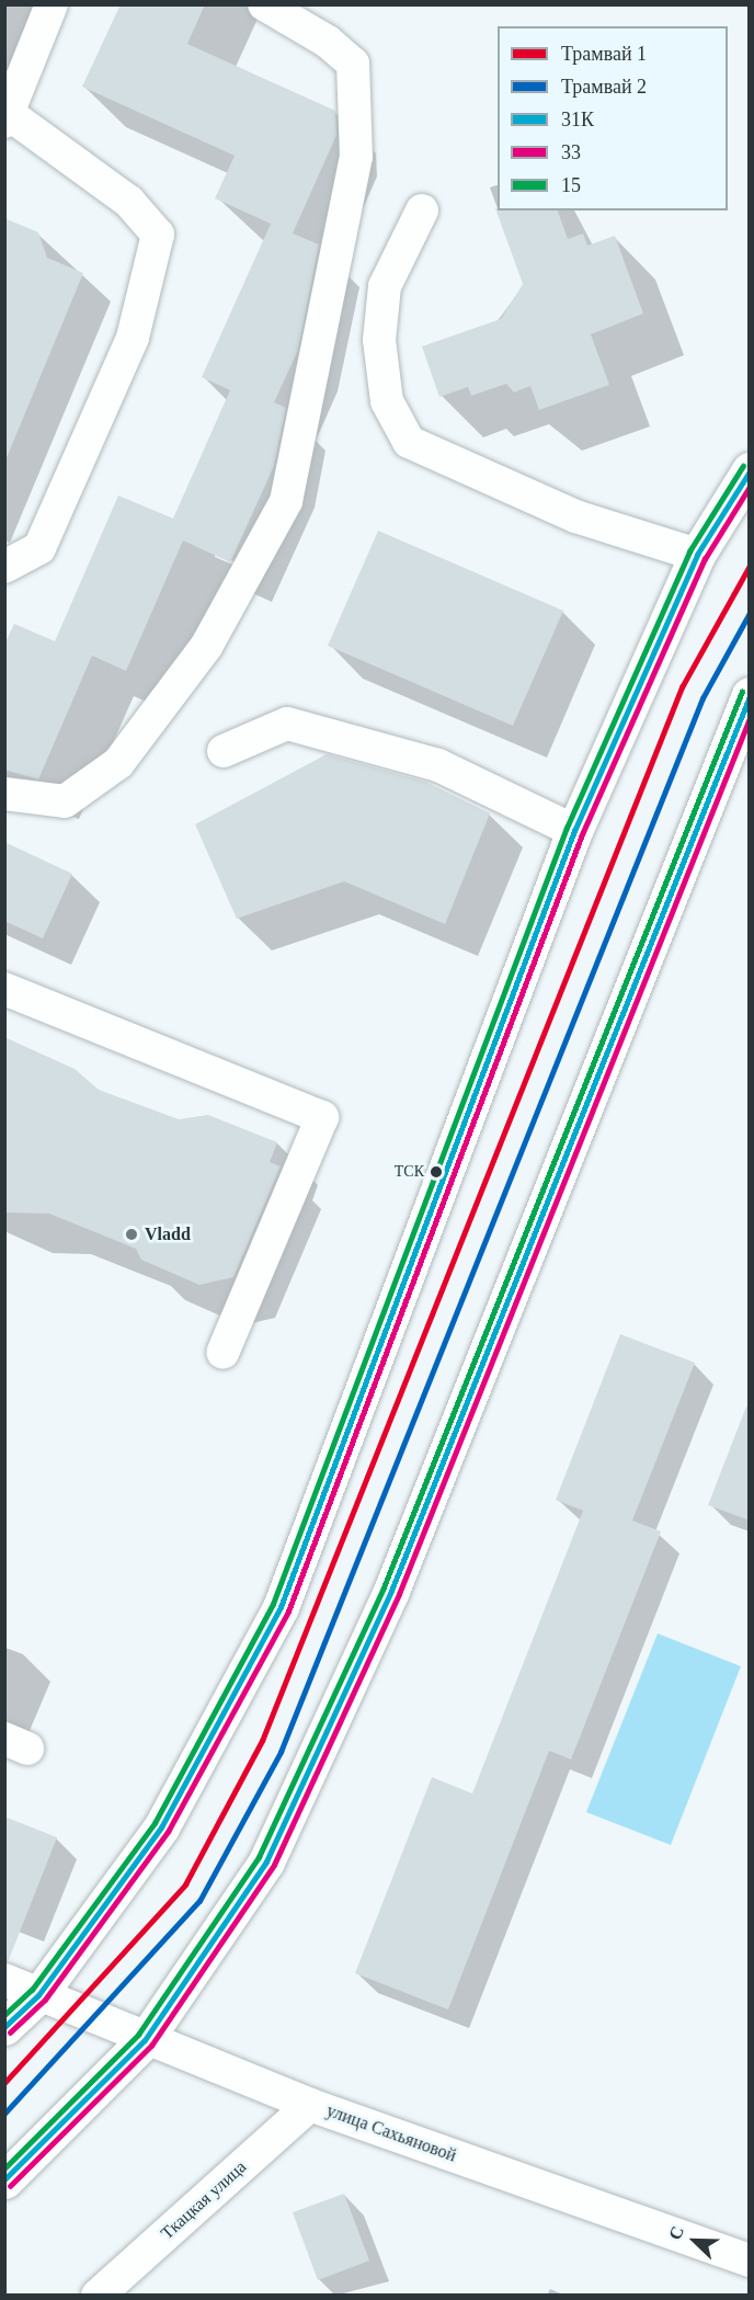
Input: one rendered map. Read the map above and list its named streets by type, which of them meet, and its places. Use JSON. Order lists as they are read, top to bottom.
{
  "streets": {
    "street": ["улица Сахьяновой", "Ткацкая улица"]
  },
  "crossings": [
    ["улица Сахьяновой", "Ткацкая улица"]
  ],
  "places": ["ТСК", "Vladd"],
  "lines": [
    "transit line 15",
    "transit line 31К",
    "transit line 33",
    "tram line 1",
    "tram line 2"
  ],
  "legend": [
    "Трамвай 1",
    "Трамвай 2",
    "31К",
    "33",
    "15"
  ],
  "north": "top left"
}
